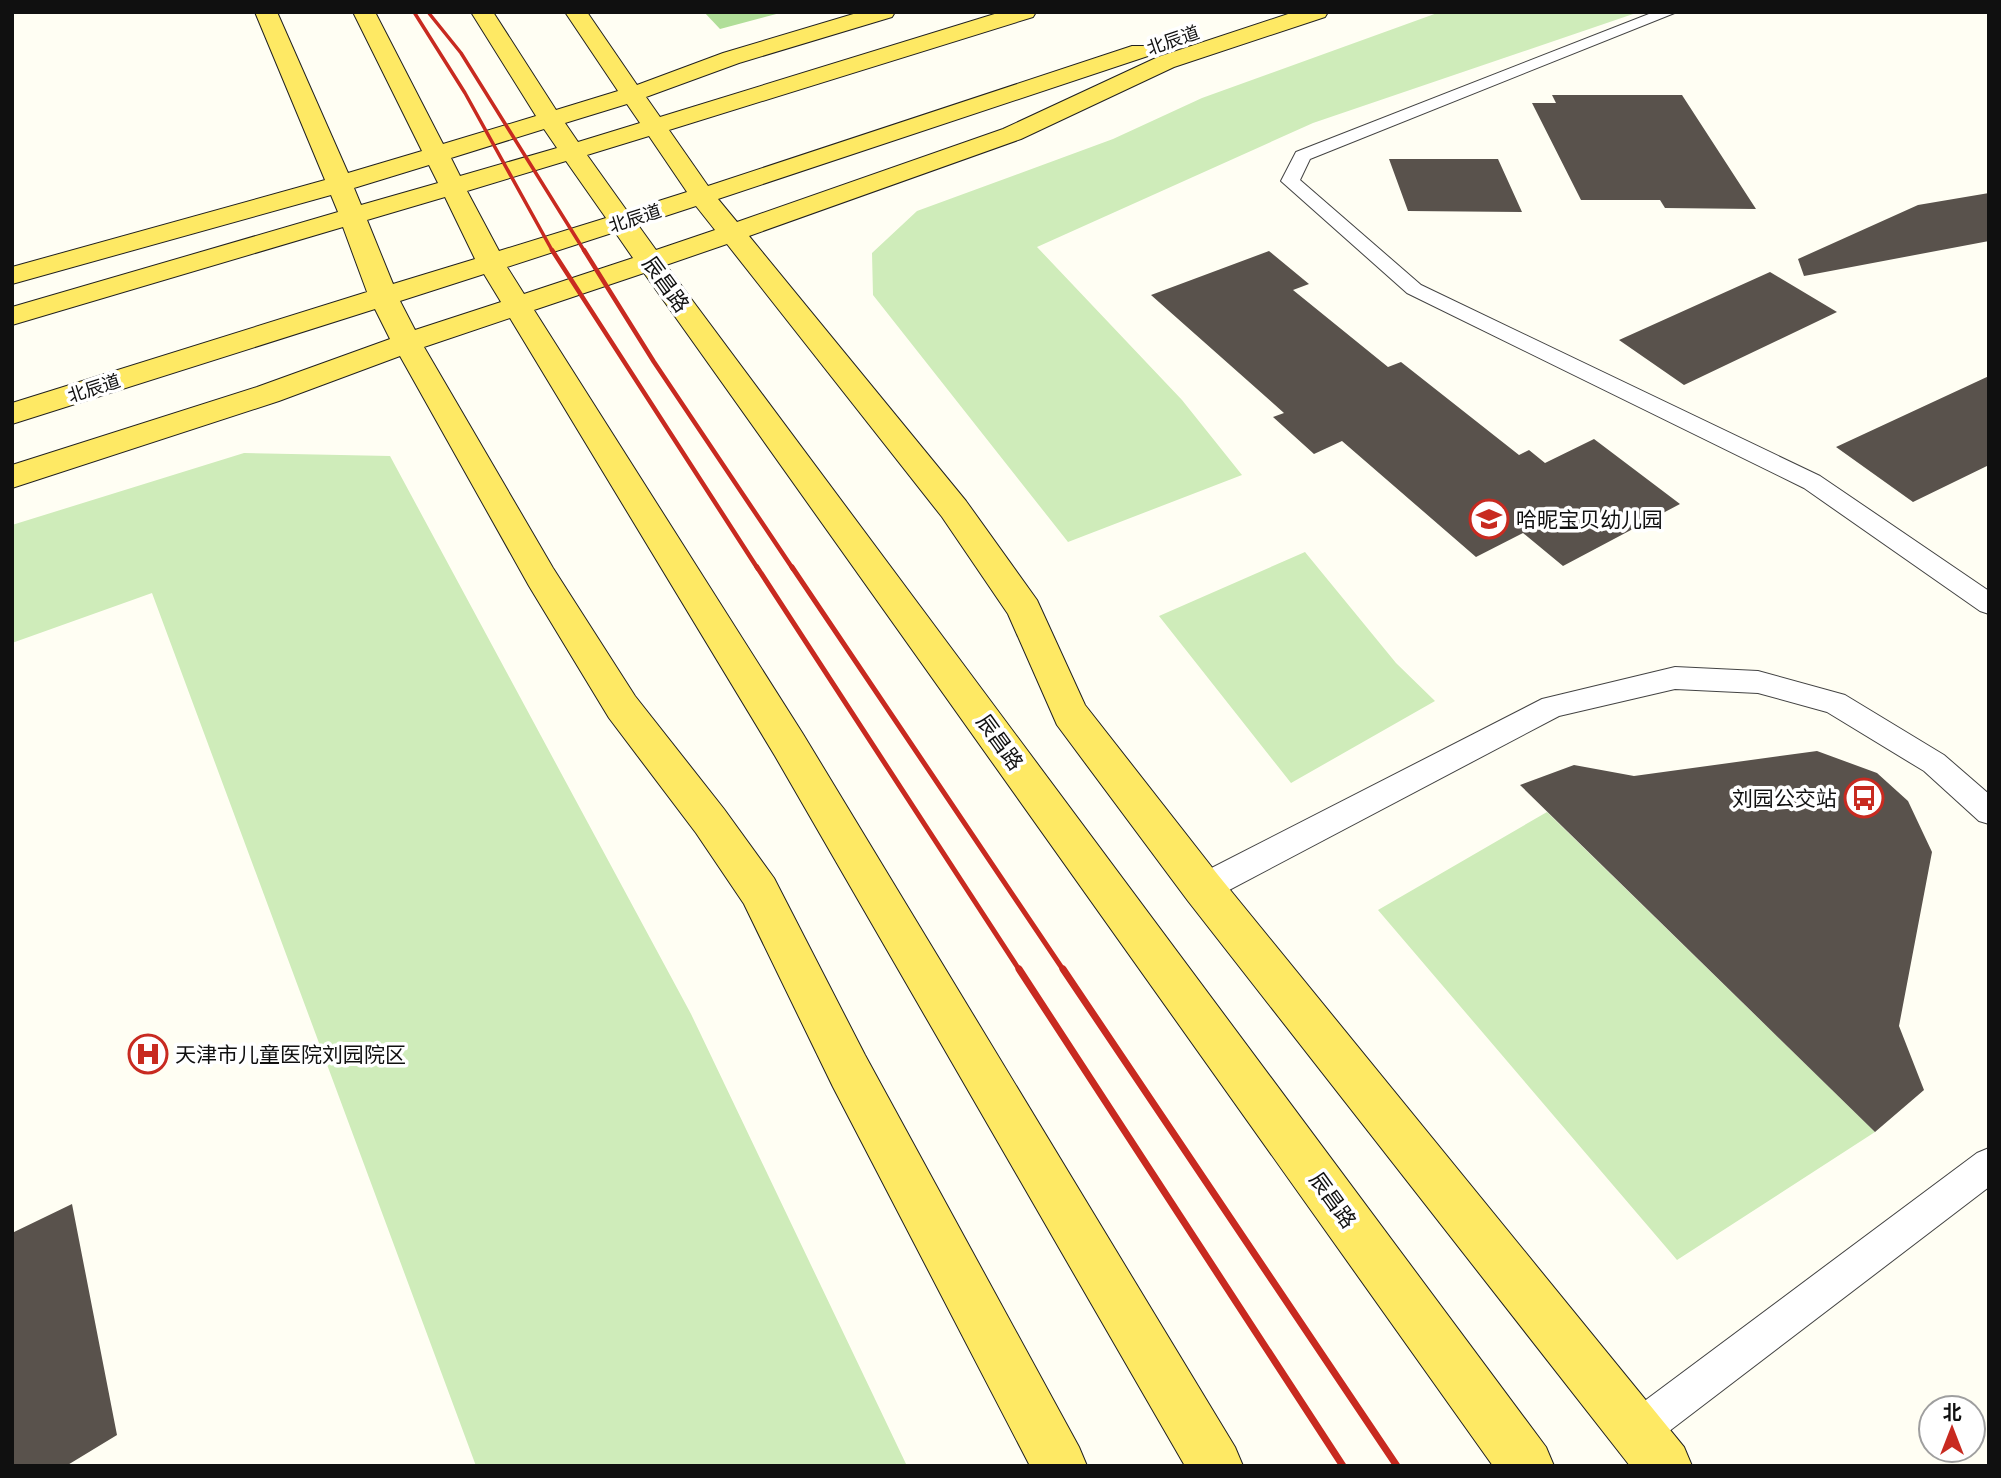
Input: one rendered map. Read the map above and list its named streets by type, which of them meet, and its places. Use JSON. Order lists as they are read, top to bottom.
{
  "streets": {
    "main road": ["北辰道", "辰昌路"]
  },
  "crossings": [
    ["北辰道", "辰昌路"]
  ],
  "places": {
    "school or university": ["哈昵宝贝幼儿园"],
    "bus stop": ["刘园公交站"],
    "hospital": ["天津市儿童医院刘园院区"]
  },
  "north": "top"
}
